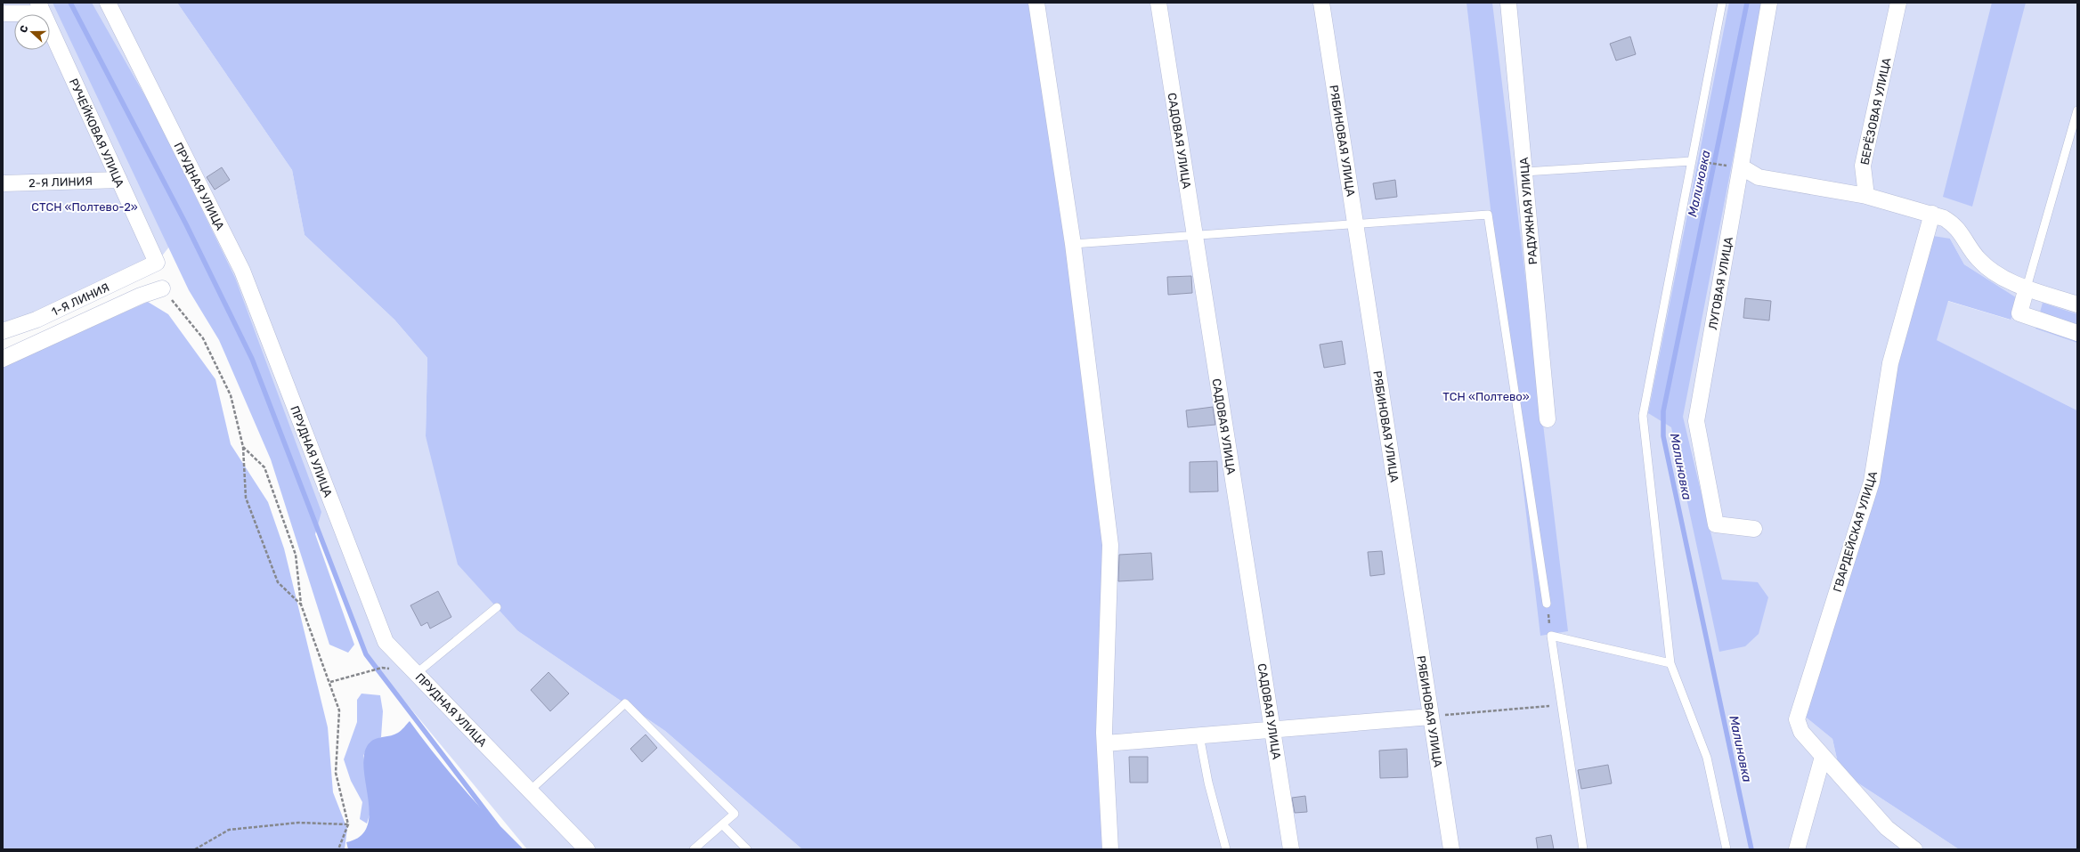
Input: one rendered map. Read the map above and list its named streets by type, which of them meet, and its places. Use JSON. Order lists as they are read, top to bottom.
{
  "streets": {
    "street": [
      "БЕРЁЗОВАЯ УЛИЦА",
      "РУЧЕЙКОВАЯ УЛИЦА",
      "САДОВАЯ УЛИЦА",
      "РЯБИНОВАЯ УЛИЦА",
      "2-Я ЛИНИЯ",
      "ПРУДНАЯ УЛИЦА",
      "РАДУЖНАЯ УЛИЦА",
      "ЛУГОВАЯ УЛИЦА",
      "1-Я ЛИНИЯ",
      "ГВАРДЕЙСКАЯ УЛИЦА"
    ]
  },
  "crossings": [
    ["РУЧЕЙКОВАЯ УЛИЦА", "2-Я ЛИНИЯ"],
    ["РУЧЕЙКОВАЯ УЛИЦА", "1-Я ЛИНИЯ"]
  ],
  "water": ["Малиновка"],
  "parks": ["СТСН «Полтево-2»", "ТСН «Полтево»"],
  "north": "left"
}
